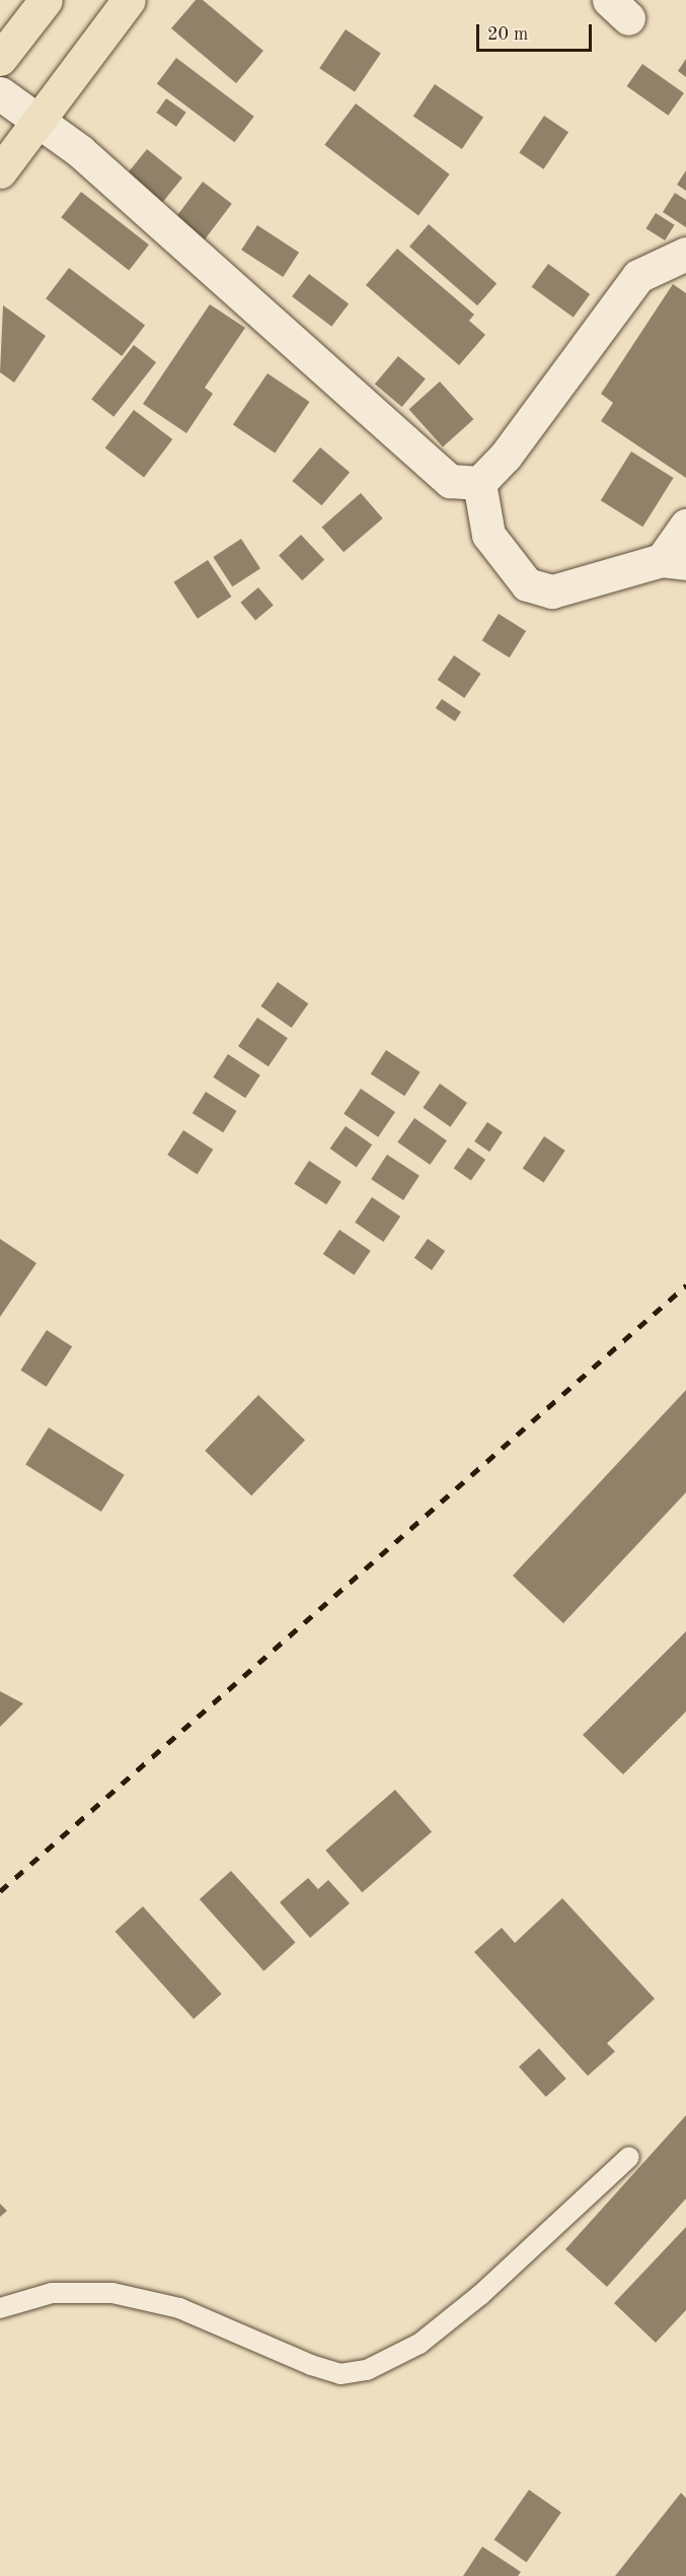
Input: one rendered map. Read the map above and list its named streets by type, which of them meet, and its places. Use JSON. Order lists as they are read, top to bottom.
{
  "scale_bar": "20 m"
}
